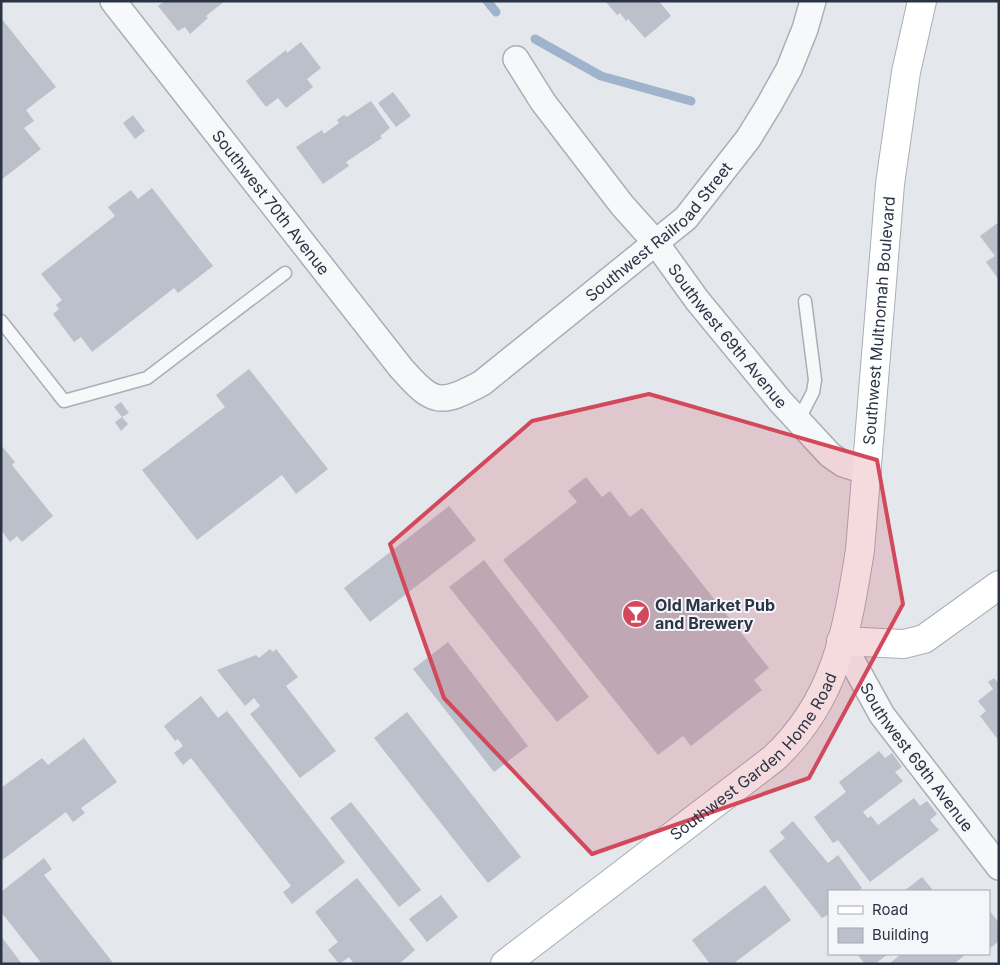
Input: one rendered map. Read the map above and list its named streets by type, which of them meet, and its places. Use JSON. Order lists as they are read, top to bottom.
{
  "streets": {
    "main road": ["Southwest Multnomah Boulevard", "Southwest Garden Home Road"],
    "street": ["Southwest 70th Avenue", "Southwest Railroad Street", "Southwest 69th Avenue"]
  },
  "crossings": [
    ["Southwest 70th Avenue", "Southwest Railroad Street"],
    ["Southwest Railroad Street", "Southwest 69th Avenue"],
    ["Southwest Multnomah Boulevard", "Southwest 69th Avenue"],
    ["Southwest Multnomah Boulevard", "Southwest Garden Home Road"],
    ["Southwest 69th Avenue", "Southwest Garden Home Road"]
  ],
  "places": {
    "bar": ["Old Market Pub and Brewery"]
  },
  "legend": ["Road", "Building"]
}
